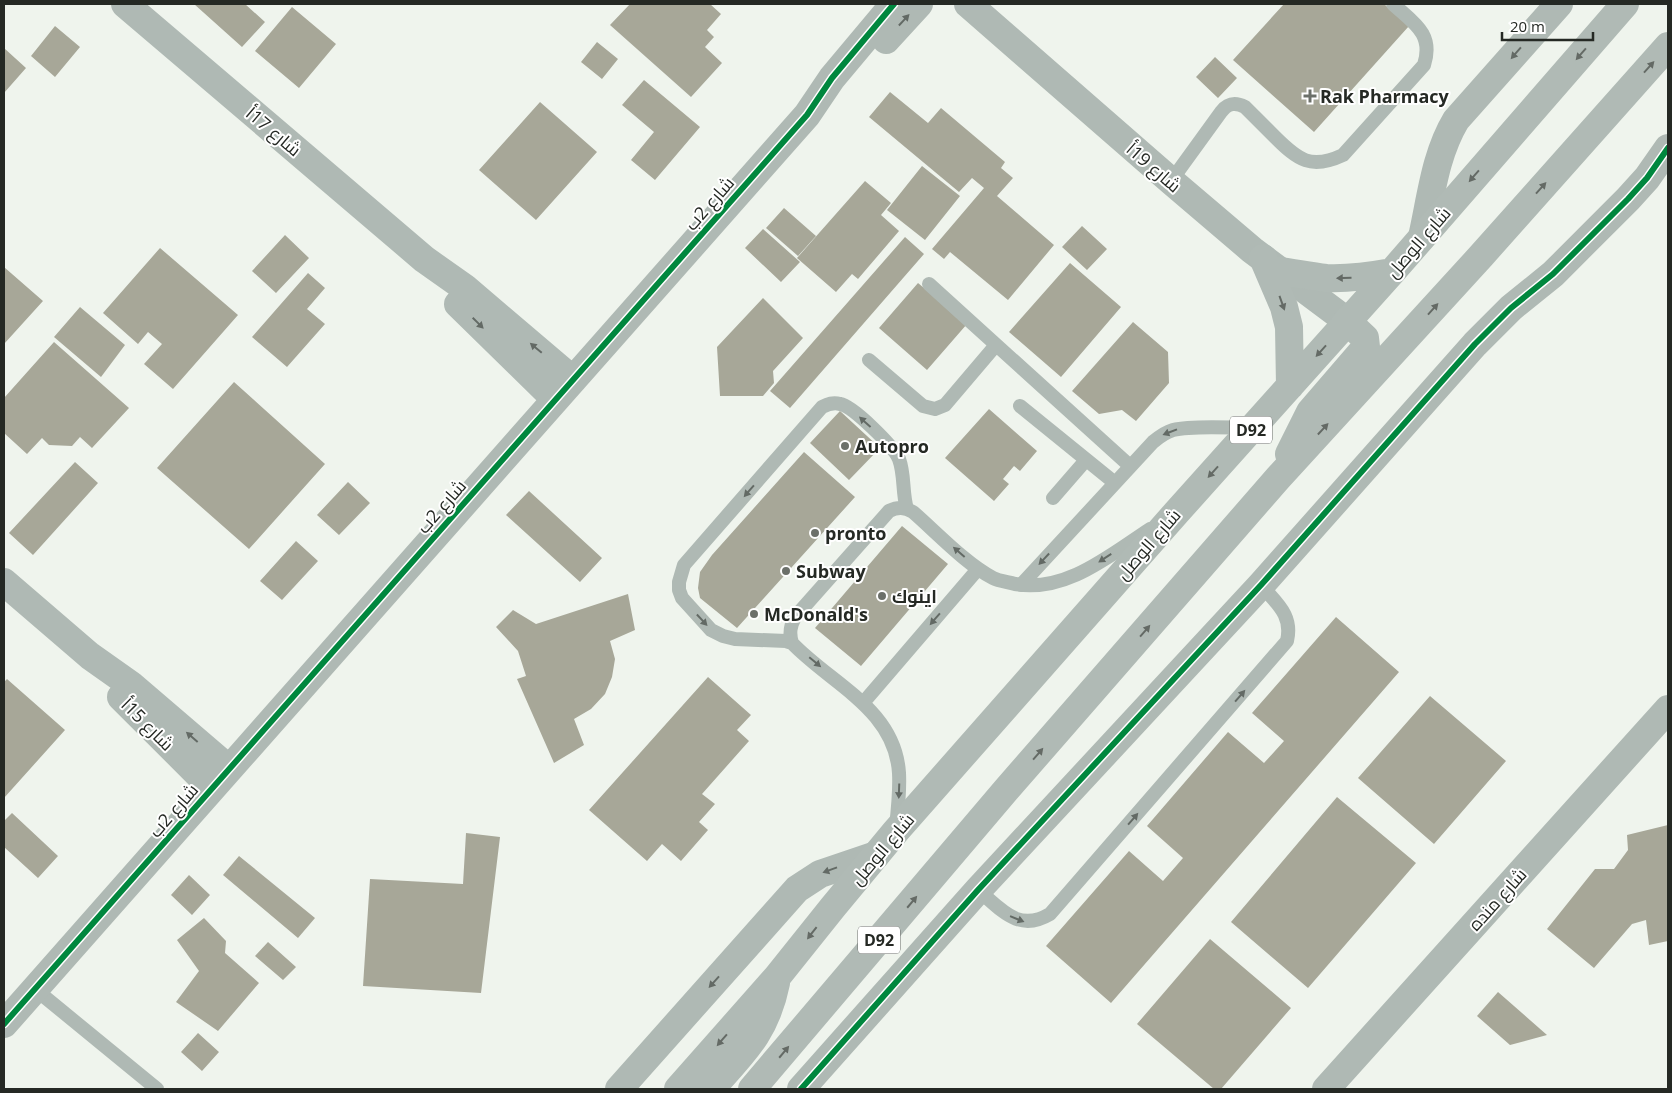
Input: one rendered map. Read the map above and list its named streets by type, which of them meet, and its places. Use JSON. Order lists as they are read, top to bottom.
{
  "streets": {
    "main road": ["شارع الوصل", "D92"],
    "street": [
      "شارع 17أ",
      "شارع 19أ",
      "شارع 2ب",
      "شارع 15أ",
      "شارع منده"
    ]
  },
  "crossings": [
    ["شارع 17أ", "شارع 2ب"],
    ["شارع 19أ", "شارع الوصل"],
    ["شارع 2ب", "شارع 15أ"]
  ],
  "places": {
    "health": ["Rak Pharmacy"],
    "other": [
      "Autopro",
      "pronto",
      "Subway",
      "اينوك",
      "McDonald's"
    ]
  },
  "scale_bar": "20 m"
}
